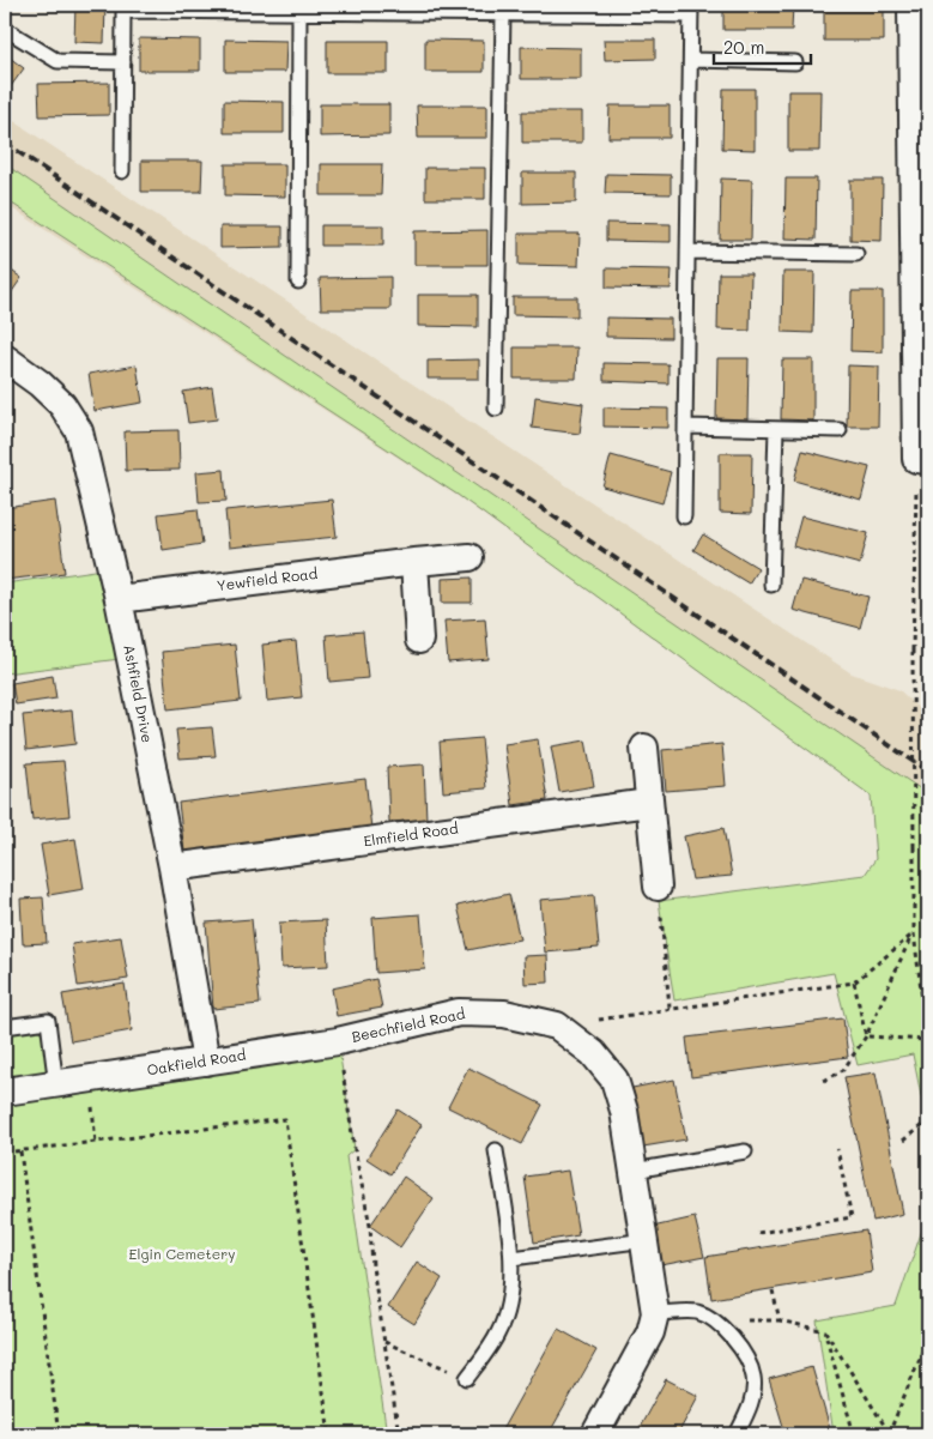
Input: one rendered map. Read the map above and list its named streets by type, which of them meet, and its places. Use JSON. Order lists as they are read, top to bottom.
{
  "streets": {
    "street": [
      "Yewfield Road",
      "Ashfield Drive",
      "Elmfield Road",
      "Beechfield Road",
      "Oakfield Road"
    ]
  },
  "crossings": [
    ["Yewfield Road", "Ashfield Drive"],
    ["Ashfield Drive", "Elmfield Road"],
    ["Ashfield Drive", "Oakfield Road"],
    ["Beechfield Road", "Oakfield Road"]
  ],
  "parks": ["Elgin Cemetery"],
  "scale_bar": "20 m"
}
